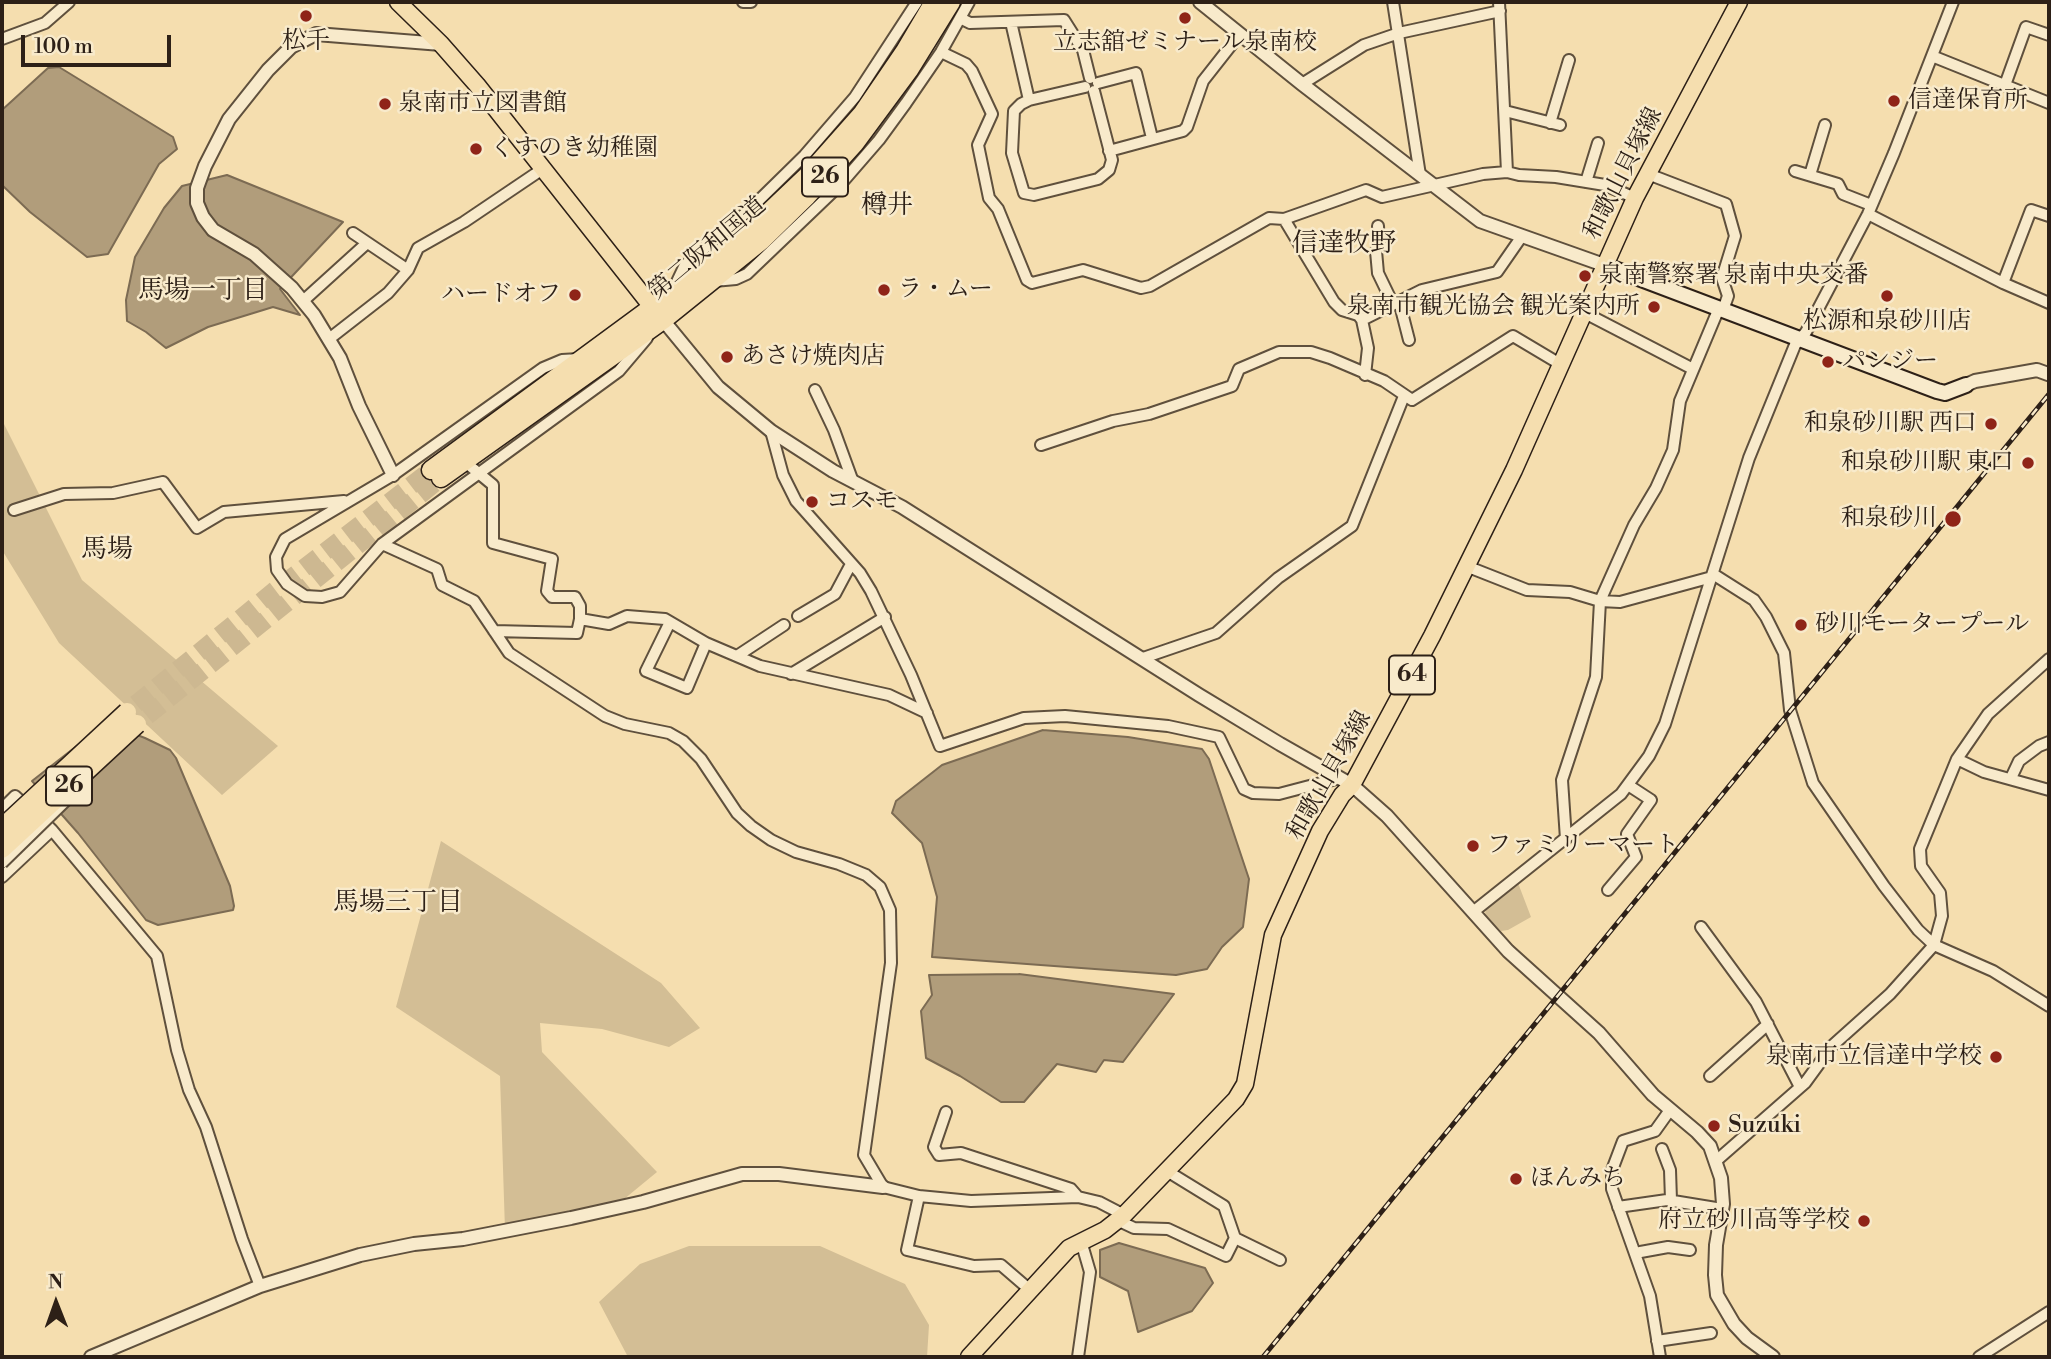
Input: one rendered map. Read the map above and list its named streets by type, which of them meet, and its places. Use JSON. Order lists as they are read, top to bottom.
{
  "streets": {
    "highway": ["26", "第二阪和国道"],
    "main road": ["和歌山貝塚線", "64"]
  },
  "districts": [
    "樽井",
    "信達牧野",
    "馬場一丁目",
    "馬場",
    "馬場三丁目"
  ],
  "places": [
    "松千",
    "立志舘ゼミナール泉南校",
    "信達保育所",
    "泉南市立図書館",
    "くすのき幼稚園",
    "泉南警察署 泉南中央交番",
    "ラ・ムー",
    "ハードオフ",
    "松源和泉砂川店",
    "泉南市観光協会 観光案内所",
    "あさけ焼肉店",
    "パンジー",
    "和泉砂川駅 西口",
    "和泉砂川駅 東口",
    "コスモ",
    "和泉砂川",
    "砂川モータープール",
    "ファミリーマート",
    "泉南市立信達中学校",
    "Suzuki",
    "ほんみち",
    "府立砂川高等学校"
  ],
  "scale_bar": "100 m",
  "north": "top"
}
